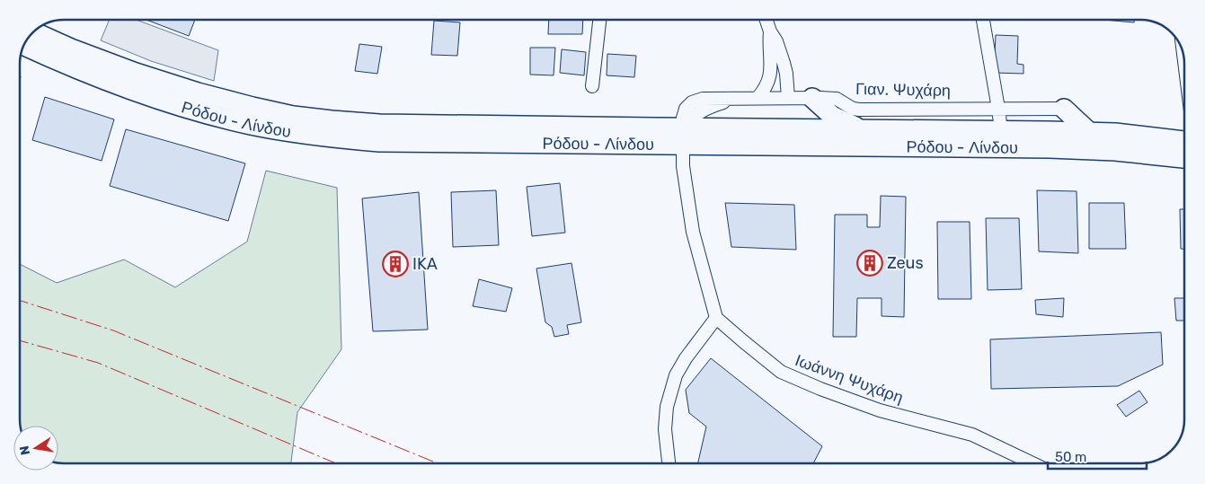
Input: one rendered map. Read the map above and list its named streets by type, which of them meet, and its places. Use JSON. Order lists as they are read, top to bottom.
{
  "streets": {
    "main road": ["Ρόδου - Λίνδου"],
    "street": ["Γιαν. Ψυχάρη", "Ιωάννη Ψυχάρη"]
  },
  "crossings": [
    ["Γιαν. Ψυχάρη", "Ρόδου - Λίνδου"]
  ],
  "places": {
    "building": ["Zeus", "IKA"]
  },
  "scale_bar": "50 m",
  "north": "left"
}
